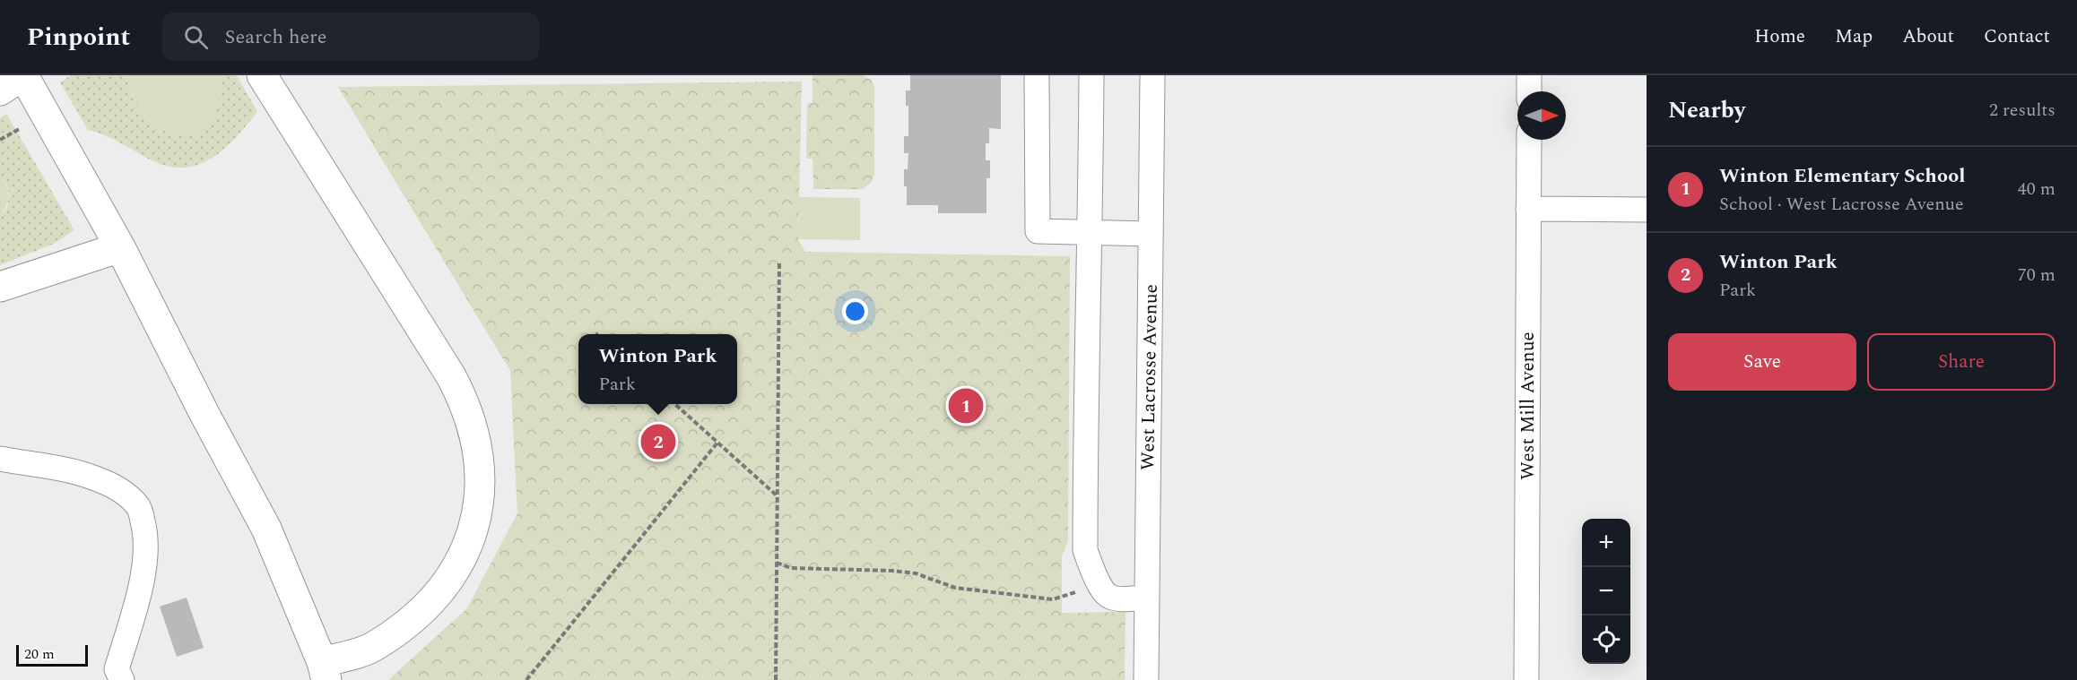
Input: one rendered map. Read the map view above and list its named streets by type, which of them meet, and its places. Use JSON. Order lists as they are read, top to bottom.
{
  "streets": {
    "street": ["West Lacrosse Avenue", "West Mill Avenue"]
  },
  "scale_bar": "20 m",
  "north": "right",
  "page": {
    "header": "Pinpoint",
    "search": "Search here",
    "nav": [
      "Home",
      "Map",
      "About",
      "Contact"
    ],
    "heading": ["Nearby", "2 results"],
    "list": [
      {
        "mark": "1",
        "name": "Winton Elementary School",
        "note": "School · West Lacrosse Avenue",
        "value": "40 m"
      },
      {
        "mark": "2",
        "name": "Winton Park",
        "note": "Park",
        "value": "70 m"
      }
    ],
    "buttons": ["Save", "Share"],
    "popup": ["Winton Park", "Park"],
    "pins": ["1", "2"],
    "map_buttons": ["+", "−"],
    "scale": "20 m"
  }
}
